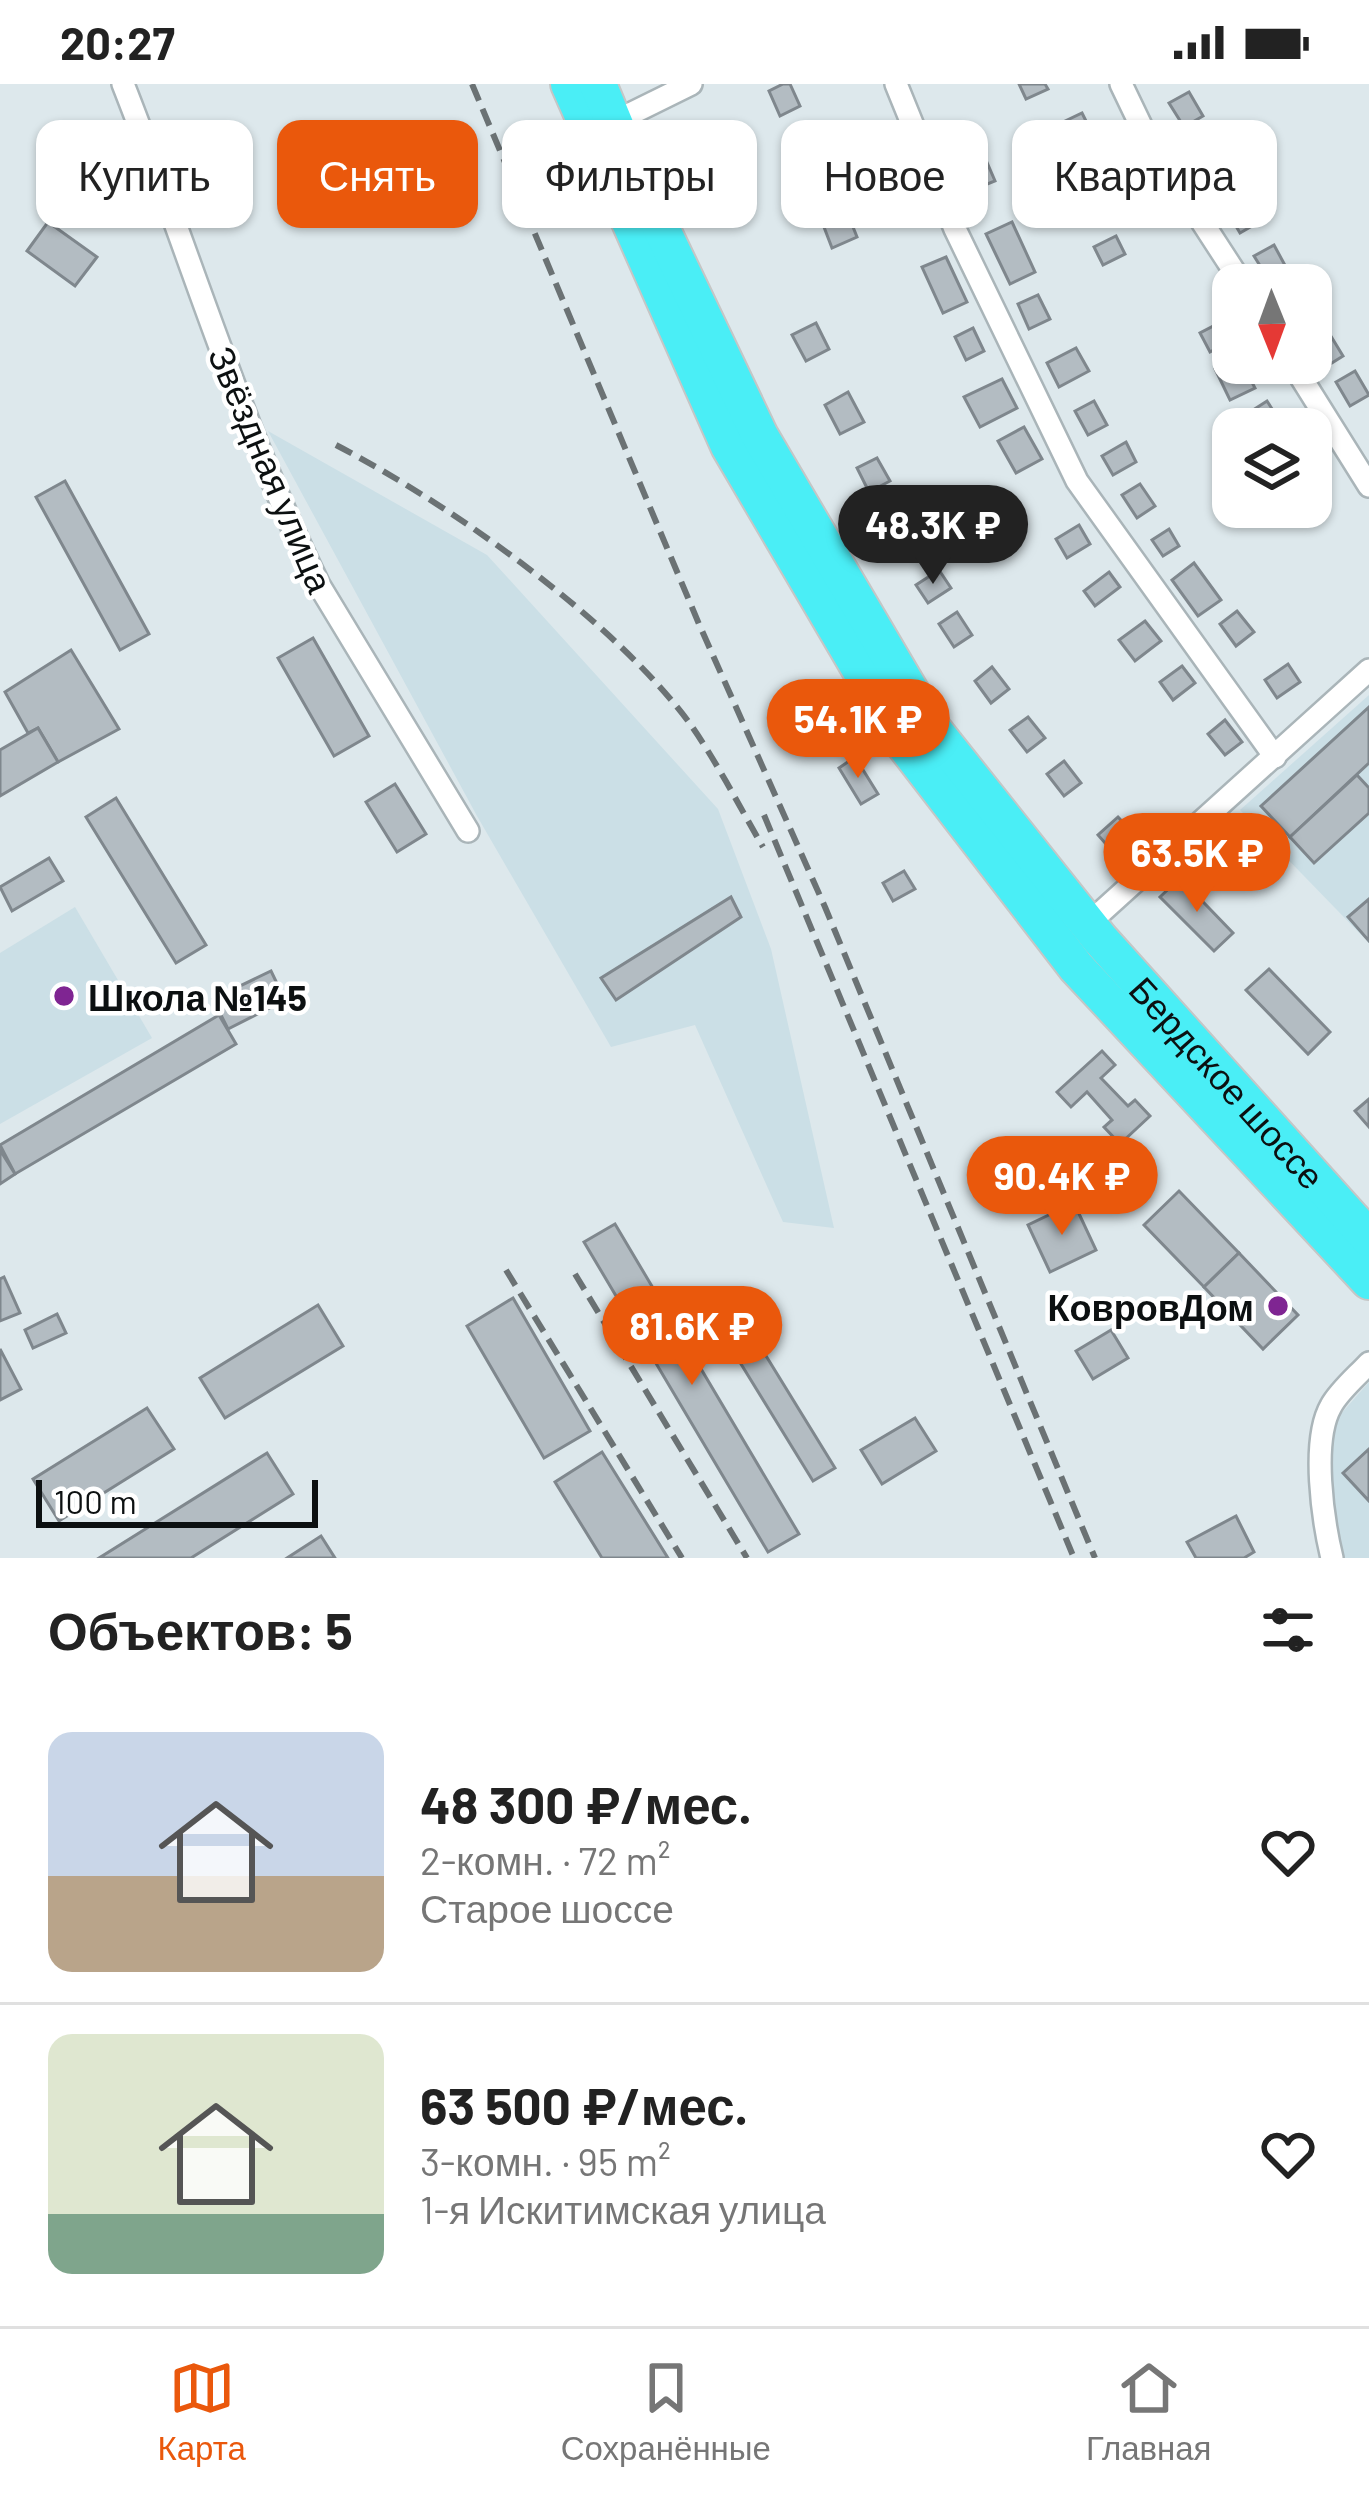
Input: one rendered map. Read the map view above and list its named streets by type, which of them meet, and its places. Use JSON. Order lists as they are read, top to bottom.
{
  "streets": {
    "highway": ["Бердское шоссе"],
    "street": ["Звёздная улица"]
  },
  "places": ["Школа №145", "КовровДом"],
  "scale_bar": "100 m",
  "north": "bottom",
  "page": {
    "status": "20:27",
    "chip": [
      "Купить",
      "Снять",
      "Фильтры",
      "Новое",
      "Квартира"
    ],
    "price": [
      "48.3K ₽",
      "54.1K ₽",
      "63.5K ₽",
      "90.4K ₽",
      "81.6K ₽"
    ],
    "scale": "100 m",
    "heading": "Объектов: 5",
    "list": [
      {
        "name": "48 300 ₽/мес.",
        "note": "2-комн. · 72 m² · Старое шоссе"
      },
      {
        "name": "63 500 ₽/мес.",
        "note": "3-комн. · 95 m² · 1-я Искитимская улица"
      }
    ],
    "tabs": ["Карта", "Сохранённые", "Главная"]
  }
}
